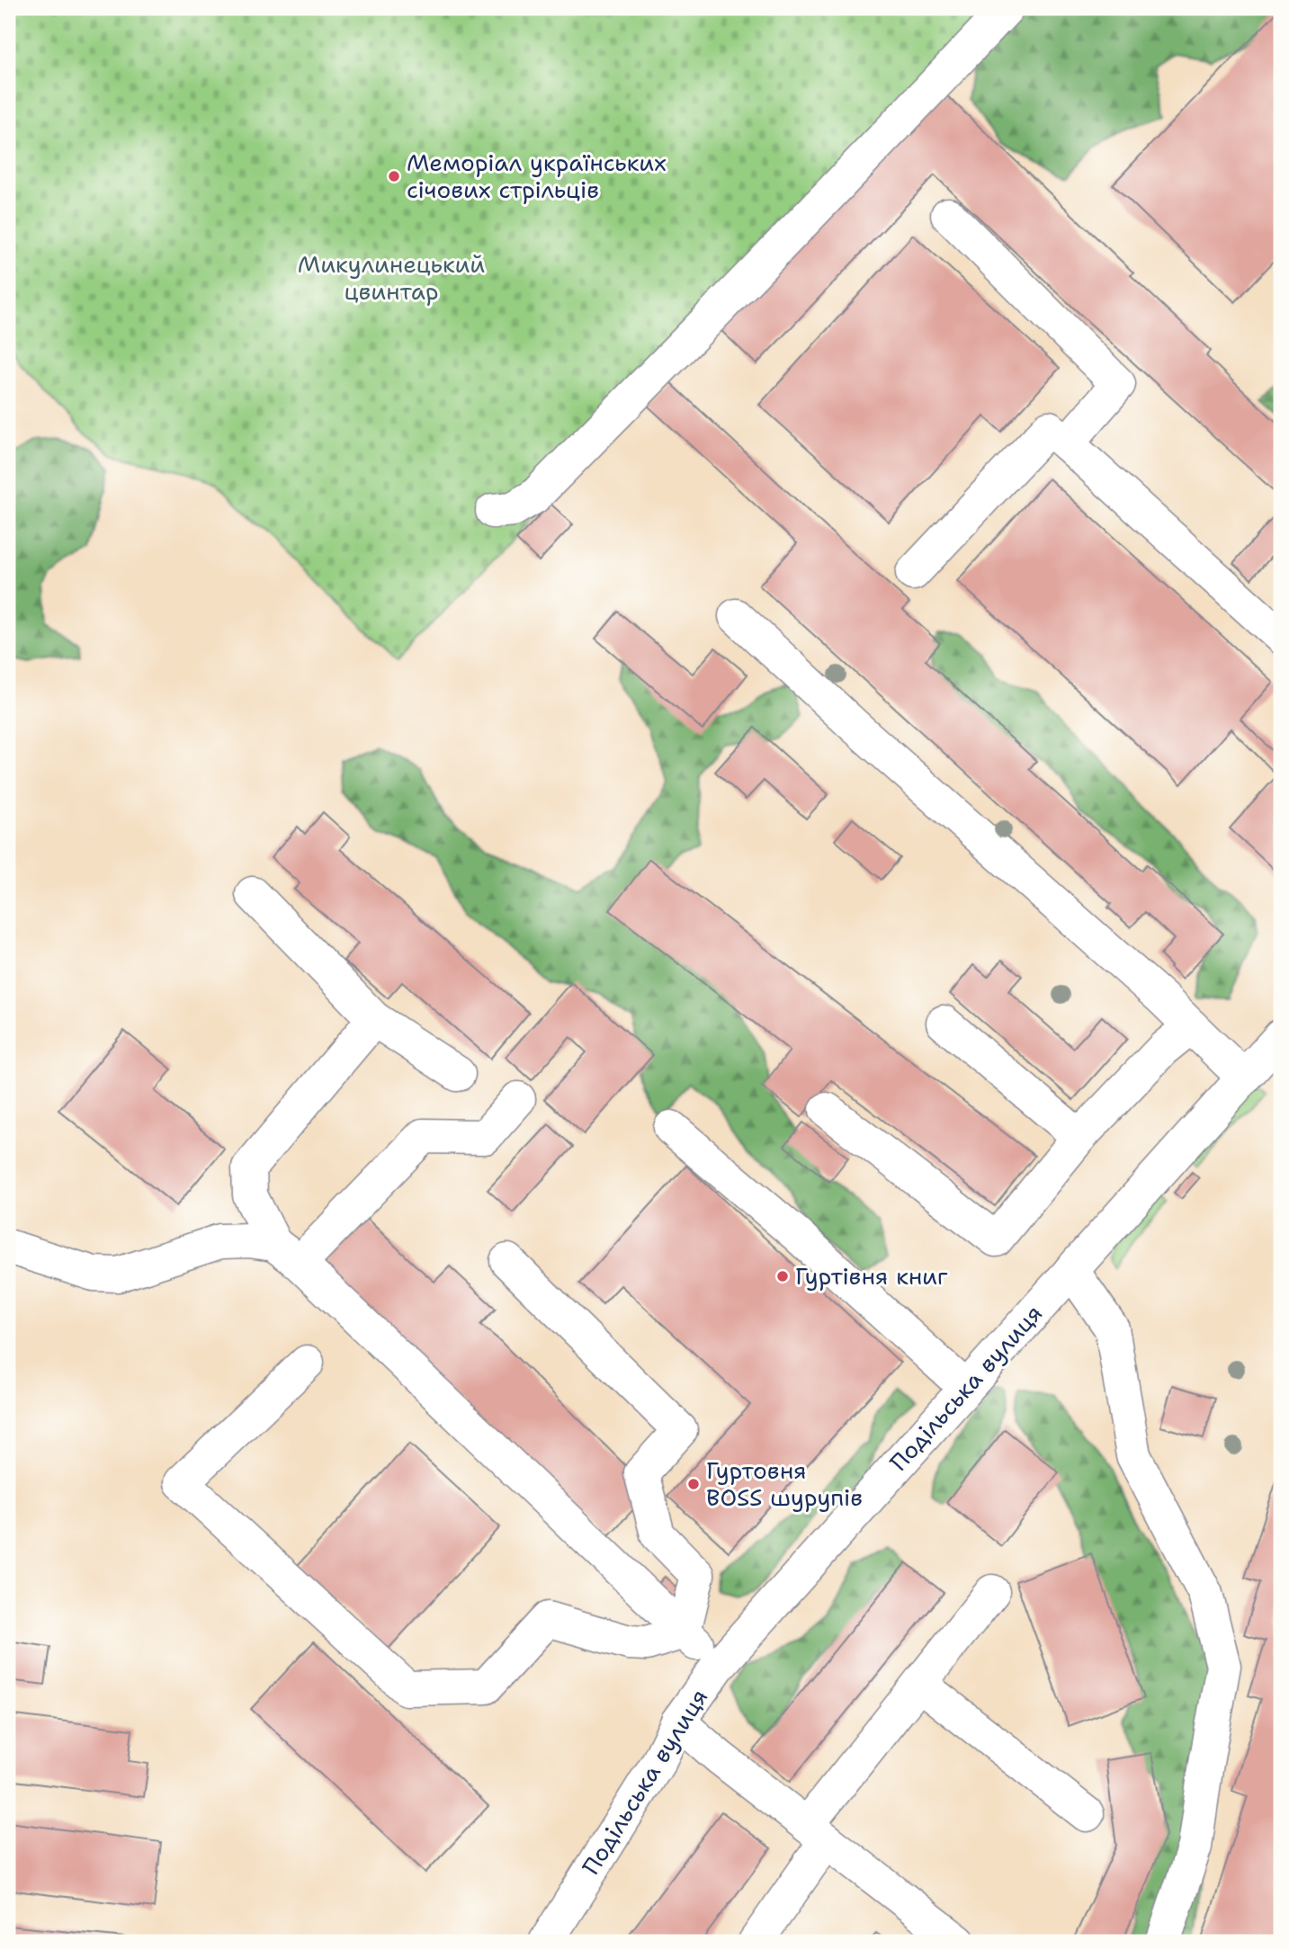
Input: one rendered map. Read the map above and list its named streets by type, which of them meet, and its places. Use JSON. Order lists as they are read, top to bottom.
{
  "streets": {
    "street": ["Подільська вулиця"]
  },
  "parks": ["Микулинецький цвинтар"],
  "places": ["Меморіал українських січових стрільців", "Гуртівня книг", "Гуртовня BOSS шурупів"]
}
